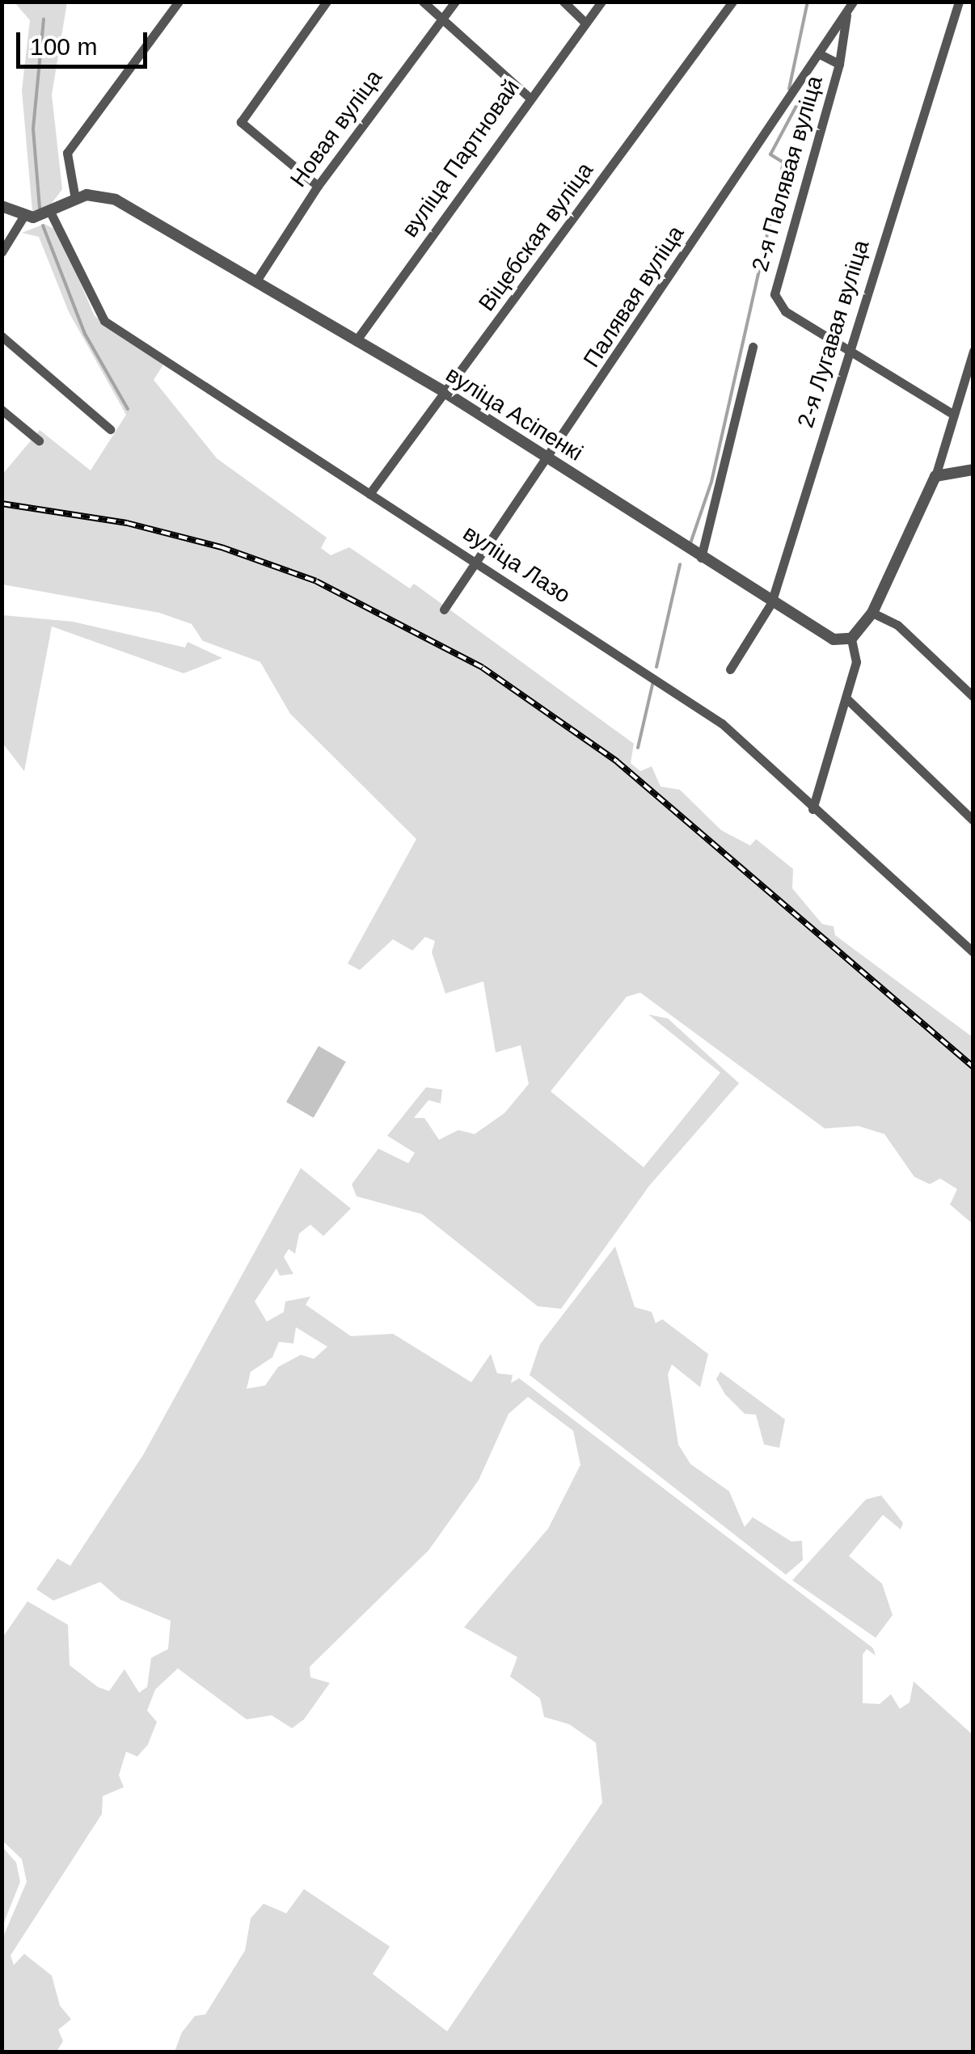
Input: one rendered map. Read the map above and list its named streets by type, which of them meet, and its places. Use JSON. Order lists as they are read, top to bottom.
{
  "streets": {
    "street": [
      "Новая вуліца",
      "вуліца Партновай",
      "2-я Палявая вуліца",
      "Віцебская вуліца",
      "Палявая вуліца",
      "2-я Лугавая вуліца",
      "вуліца Асіпенкі",
      "вуліца Лазо"
    ]
  },
  "crossings": [
    ["Новая вуліца", "вуліца Асіпенкі"],
    ["вуліца Партновай", "вуліца Асіпенкі"],
    ["2-я Палявая вуліца", "Палявая вуліца"],
    ["2-я Палявая вуліца", "2-я Лугавая вуліца"],
    ["Віцебская вуліца", "вуліца Асіпенкі"],
    ["Віцебская вуліца", "вуліца Лазо"],
    ["Палявая вуліца", "вуліца Асіпенкі"],
    ["Палявая вуліца", "вуліца Лазо"],
    ["2-я Лугавая вуліца", "вуліца Асіпенкі"]
  ],
  "scale_bar": "100 m"
}
